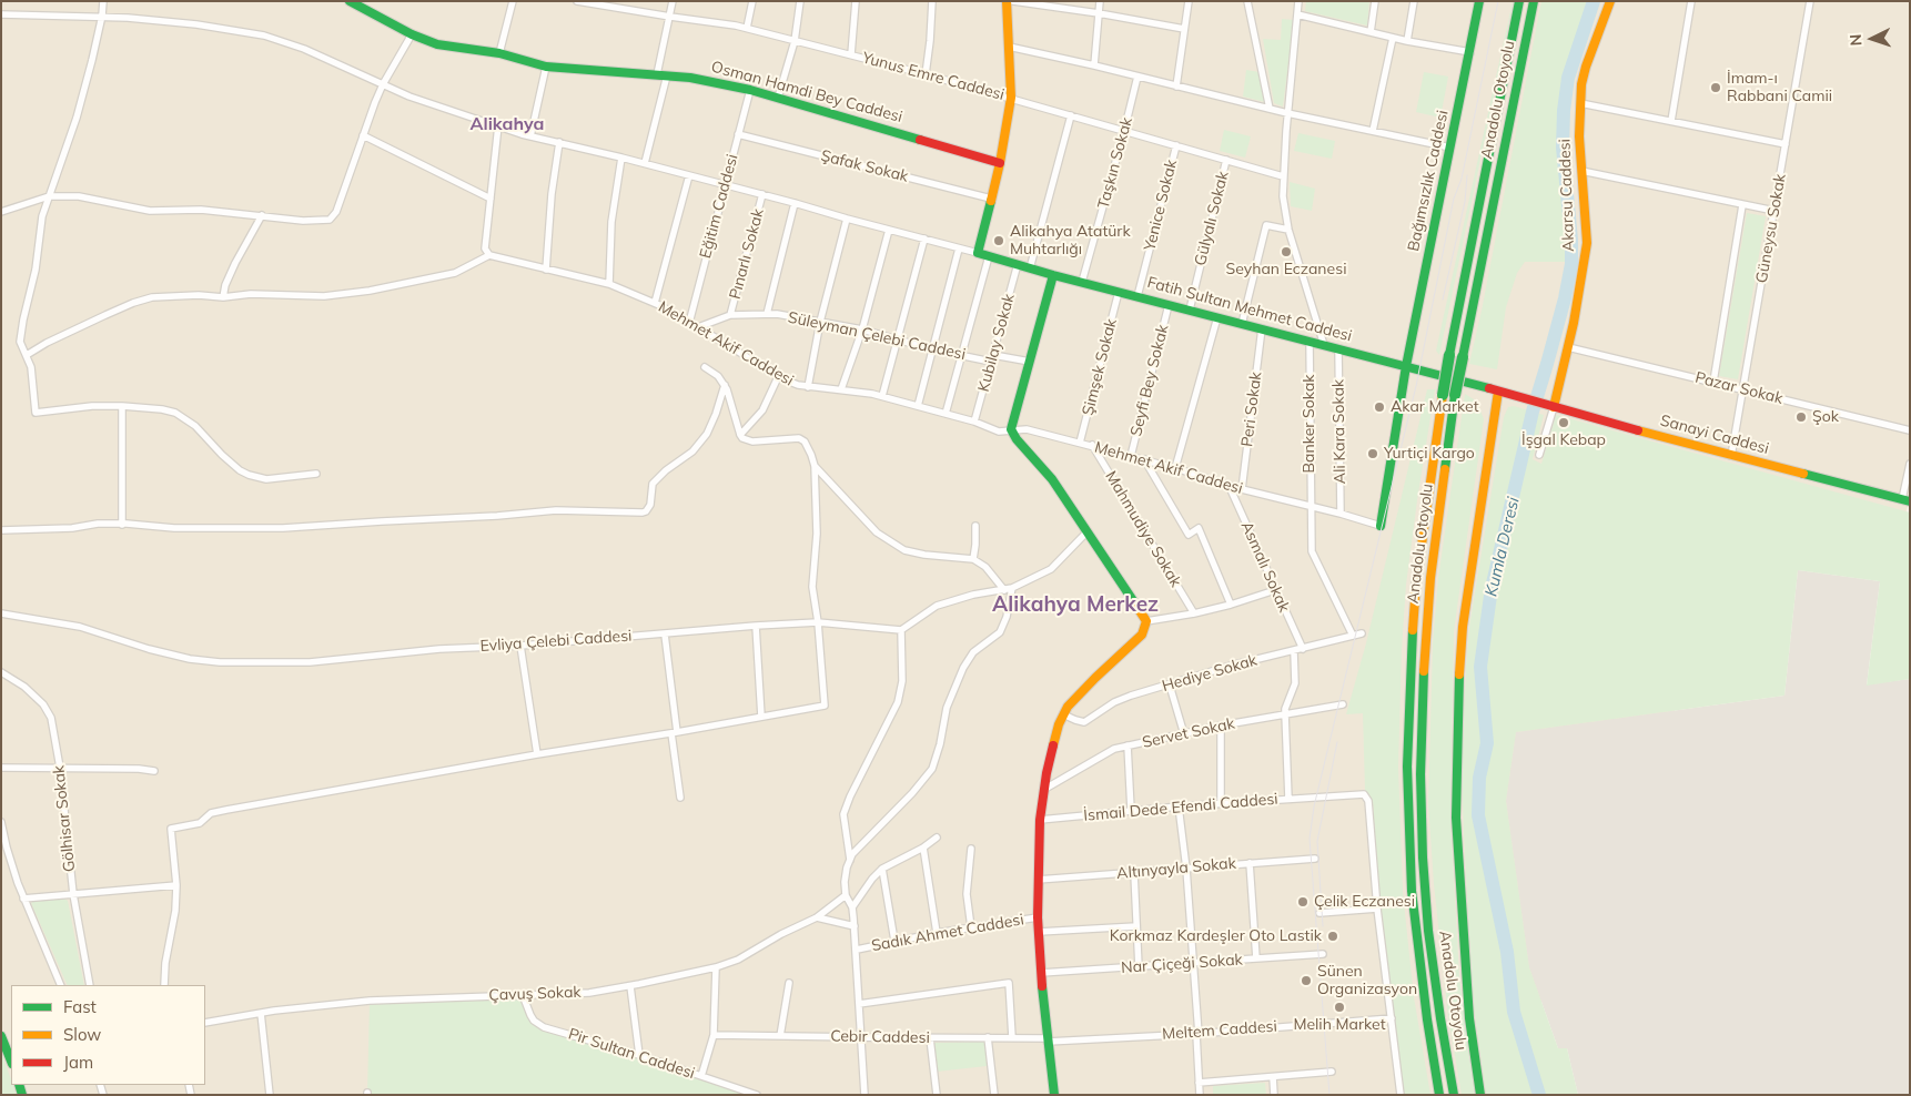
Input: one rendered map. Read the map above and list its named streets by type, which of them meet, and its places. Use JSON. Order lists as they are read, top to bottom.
{
  "streets": {
    "main road": [
      "Osman Hamdi Bey Caddesi",
      "Anadolu Otoyolu",
      "Bağımsızlık Caddesi",
      "Akarsu Caddesi",
      "Fatih Sultan Mehmet Caddesi",
      "Sanayi Caddesi"
    ],
    "street": [
      "Yunus Emre Caddesi",
      "Taşkın Sokak",
      "Şafak Sokak",
      "Yenice Sokak",
      "Eğitim Caddesi",
      "Gülyalı Sokak",
      "Güneysu Sokak",
      "Pınarlı Sokak",
      "Süleyman Çelebi Caddesi",
      "Kubilay Sokak",
      "Mehmet Akif Caddesi",
      "Şimşek Sokak",
      "Seyfi Bey Sokak",
      "Pazar Sokak",
      "Peri Sokak",
      "Banker Sokak",
      "Ali Kara Sokak",
      "Mahmudiye Sokak",
      "Asmalı Sokak",
      "Evliya Çelebi Caddesi",
      "Hediye Sokak",
      "Servet Sokak",
      "İsmail Dede Efendi Caddesi",
      "Gölhisar Sokak",
      "Altınyayla Sokak",
      "Sadık Ahmet Caddesi",
      "Nar Çiçeği Sokak",
      "Çavuş Sokak",
      "Meltem Caddesi",
      "Cebir Caddesi",
      "Pir Sultan Caddesi"
    ]
  },
  "crossings": [
    ["Yunus Emre Caddesi", "Taşkın Sokak"],
    ["Yunus Emre Caddesi", "Yenice Sokak"],
    ["Yunus Emre Caddesi", "Gülyalı Sokak"],
    ["Osman Hamdi Bey Caddesi", "Eğitim Caddesi"],
    ["Taşkın Sokak", "Fatih Sultan Mehmet Caddesi"],
    ["Şafak Sokak", "Eğitim Caddesi"],
    ["Bağımsızlık Caddesi", "Fatih Sultan Mehmet Caddesi"],
    ["Bağımsızlık Caddesi", "Mehmet Akif Caddesi"],
    ["Akarsu Caddesi", "Pazar Sokak"],
    ["Akarsu Caddesi", "Sanayi Caddesi"],
    ["Yenice Sokak", "Fatih Sultan Mehmet Caddesi"],
    ["Eğitim Caddesi", "Mehmet Akif Caddesi"],
    ["Gülyalı Sokak", "Fatih Sultan Mehmet Caddesi"],
    ["Güneysu Sokak", "Pazar Sokak"],
    ["Güneysu Sokak", "Sanayi Caddesi"],
    ["Pınarlı Sokak", "Süleyman Çelebi Caddesi"],
    ["Fatih Sultan Mehmet Caddesi", "Kubilay Sokak"],
    ["Fatih Sultan Mehmet Caddesi", "Şimşek Sokak"],
    ["Fatih Sultan Mehmet Caddesi", "Seyfi Bey Sokak"],
    ["Fatih Sultan Mehmet Caddesi", "Peri Sokak"],
    ["Fatih Sultan Mehmet Caddesi", "Banker Sokak"],
    ["Fatih Sultan Mehmet Caddesi", "Ali Kara Sokak"],
    ["Fatih Sultan Mehmet Caddesi", "Sanayi Caddesi"],
    ["Süleyman Çelebi Caddesi", "Kubilay Sokak"],
    ["Süleyman Çelebi Caddesi", "Mehmet Akif Caddesi"],
    ["Kubilay Sokak", "Mehmet Akif Caddesi"],
    ["Mehmet Akif Caddesi", "Şimşek Sokak"],
    ["Mehmet Akif Caddesi", "Seyfi Bey Sokak"],
    ["Mehmet Akif Caddesi", "Peri Sokak"],
    ["Mehmet Akif Caddesi", "Banker Sokak"],
    ["Mehmet Akif Caddesi", "Ali Kara Sokak"],
    ["Mehmet Akif Caddesi", "Mahmudiye Sokak"],
    ["Mehmet Akif Caddesi", "Asmalı Sokak"],
    ["Banker Sokak", "Hediye Sokak"],
    ["Asmalı Sokak", "Hediye Sokak"],
    ["Çavuş Sokak", "Pir Sultan Caddesi"],
    ["Meltem Caddesi", "Cebir Caddesi"]
  ],
  "districts": ["Alikahya", "Alikahya Merkez"],
  "water": ["Kumla Deresi"],
  "places": [
    "İmam-ı Rabbani Camii",
    "Alikahya Atatürk Muhtarlığı",
    "Seyhan Eczanesi",
    "Akar Market",
    "Şok",
    "İşgal Kebap",
    "Yurtiçi Kargo",
    "Çelik Eczanesi",
    "Korkmaz Kardeşler Oto Lastik",
    "Sünen Organizasyon",
    "Melih Market"
  ],
  "legend": ["Fast", "Slow", "Jam"],
  "north": "left"
}
